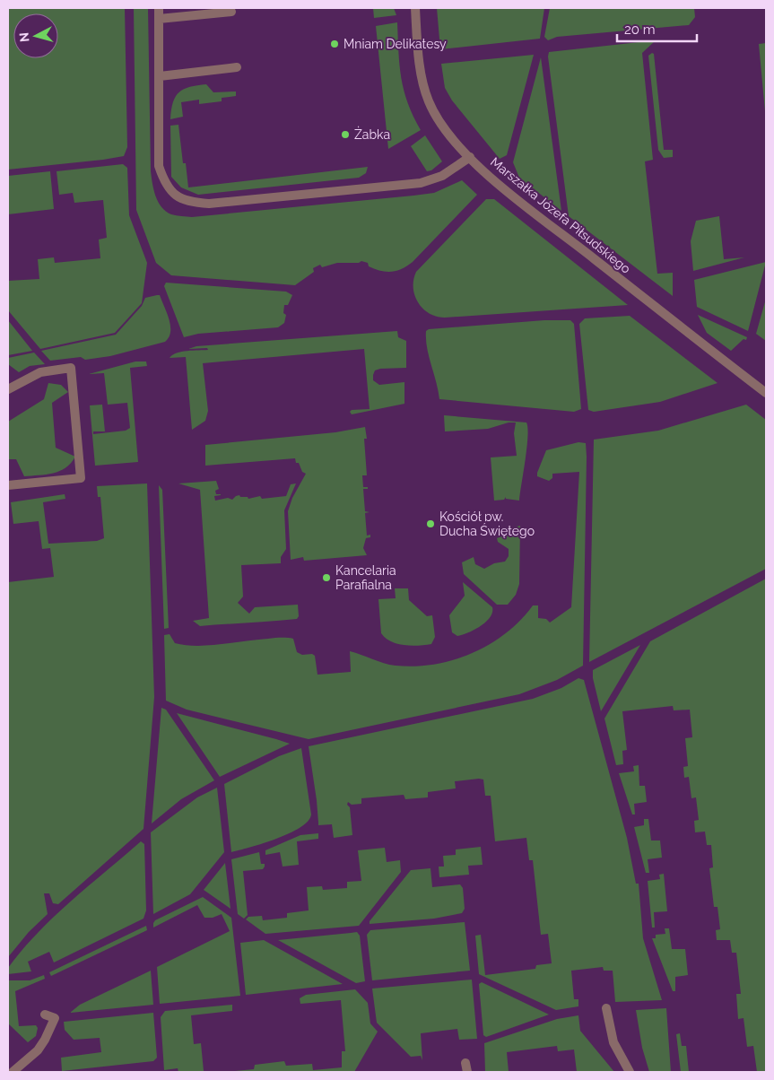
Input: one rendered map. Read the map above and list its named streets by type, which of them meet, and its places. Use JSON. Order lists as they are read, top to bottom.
{
  "streets": {
    "street": ["Marszałka Józefa Piłsudskiego"]
  },
  "places": [
    "Mniam Delikatesy",
    "Żabka",
    "Kościół pw. Ducha Świętego",
    "Kancelaria Parafialna"
  ],
  "scale_bar": "20 m",
  "north": "left"
}
